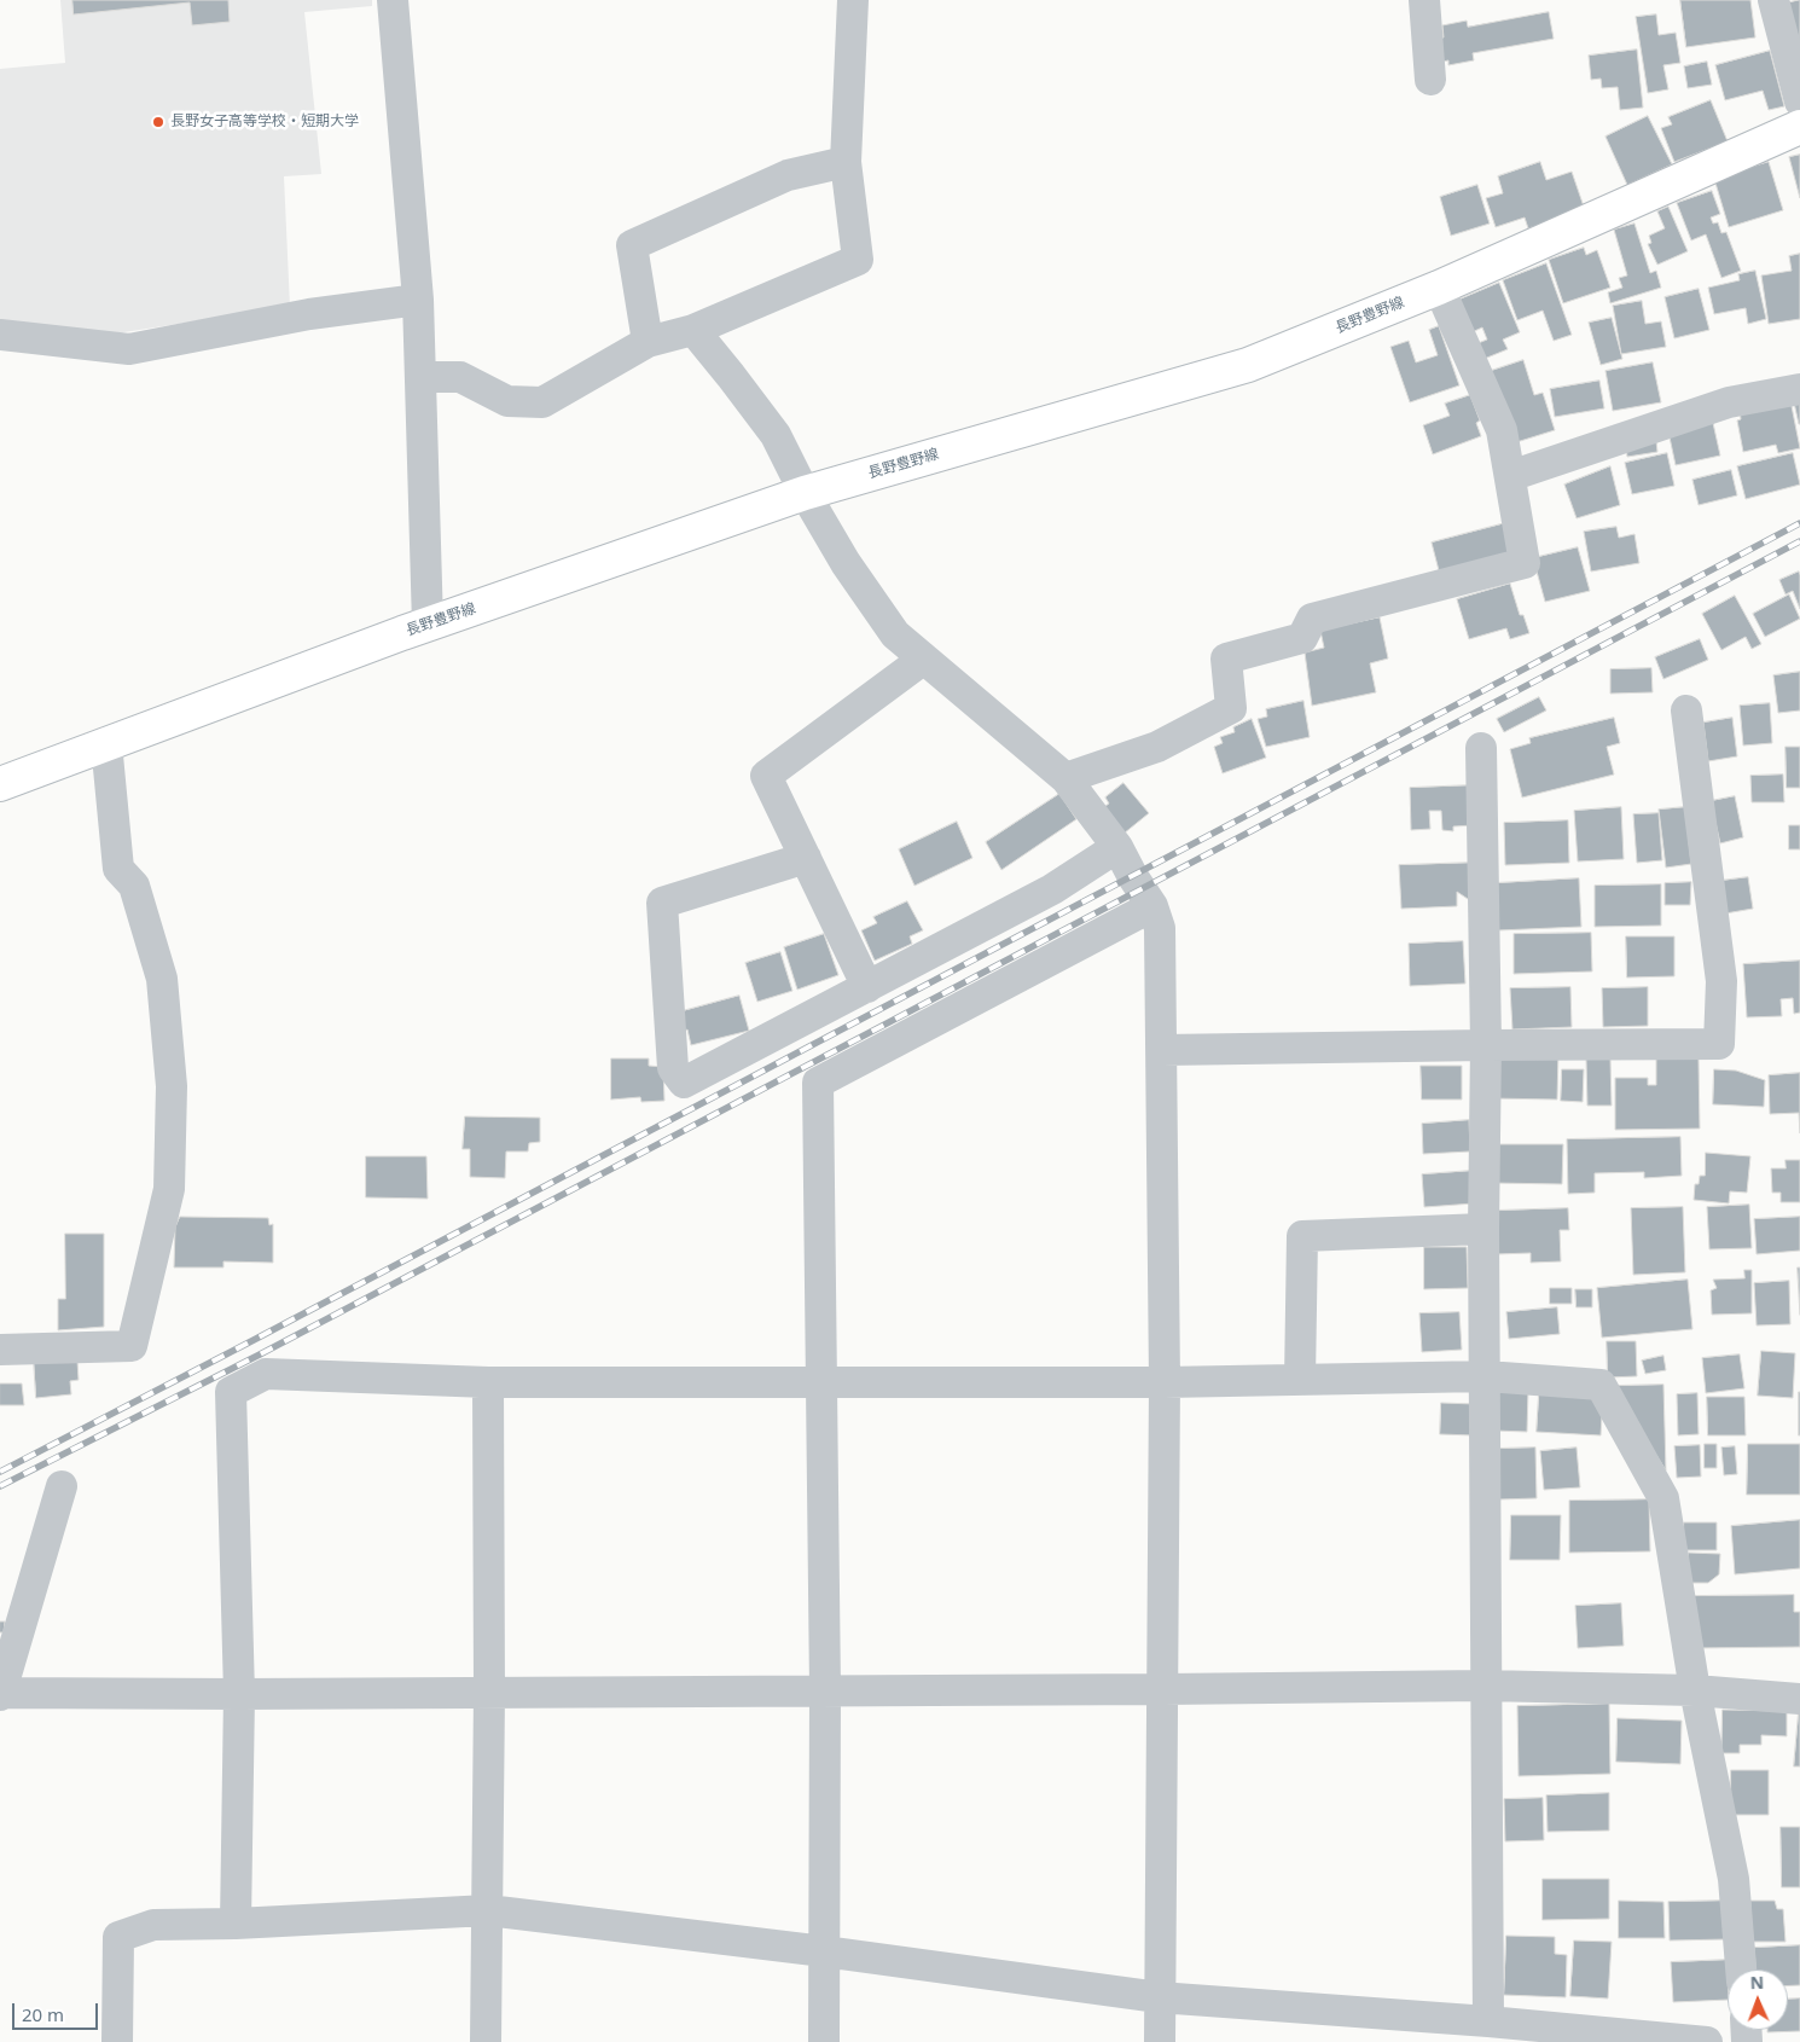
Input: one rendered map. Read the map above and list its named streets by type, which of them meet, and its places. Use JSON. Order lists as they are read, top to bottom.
{
  "streets": {
    "main road": ["長野豊野線"]
  },
  "places": ["長野女子高等学校・短期大学"],
  "scale_bar": "20 m",
  "north": "top"
}
